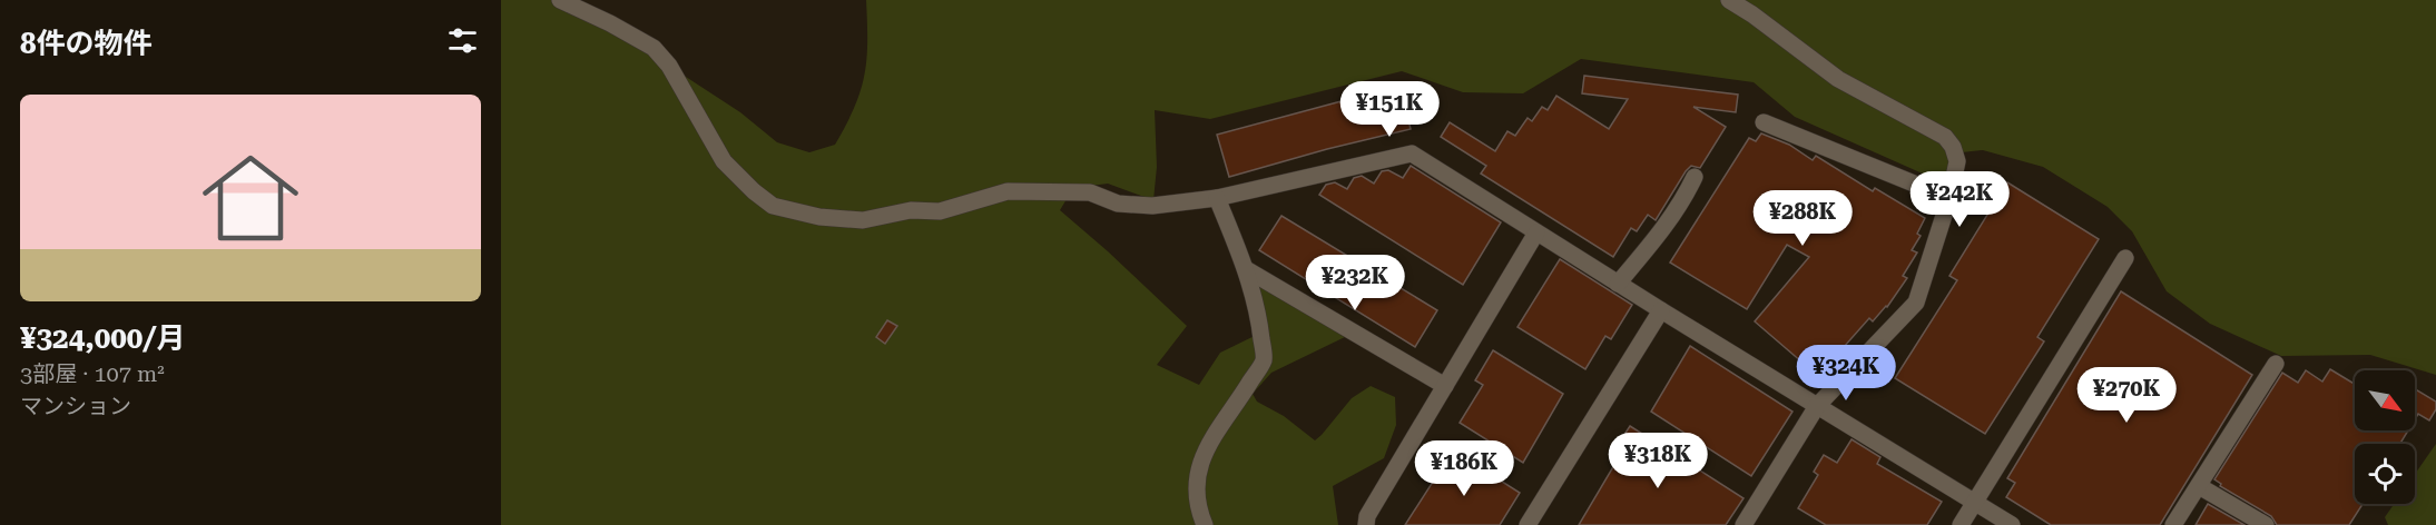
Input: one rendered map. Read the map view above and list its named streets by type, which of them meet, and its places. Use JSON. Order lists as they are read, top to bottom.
{
  "north": "bottom right",
  "page": {
    "heading": "8件の物件",
    "list": [
      {
        "name": "¥324,000/月",
        "note": "3部屋 · 107 m² · マンション"
      }
    ],
    "price": [
      "¥151K",
      "¥242K",
      "¥288K",
      "¥232K",
      "¥324K",
      "¥270K",
      "¥318K",
      "¥186K"
    ]
  }
}
